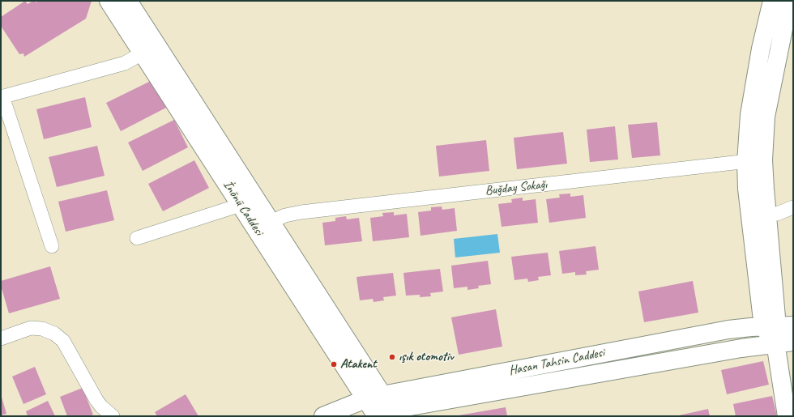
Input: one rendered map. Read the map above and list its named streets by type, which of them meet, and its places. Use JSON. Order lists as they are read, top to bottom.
{
  "streets": {
    "main road": ["İnönü Caddesi", "Hasan Tahsin Caddesi"],
    "street": ["Buğday Sokağı"]
  },
  "crossings": [
    ["İnönü Caddesi", "Hasan Tahsin Caddesi"]
  ],
  "places": ["ışık otomotiv", "Atakent"]
}
